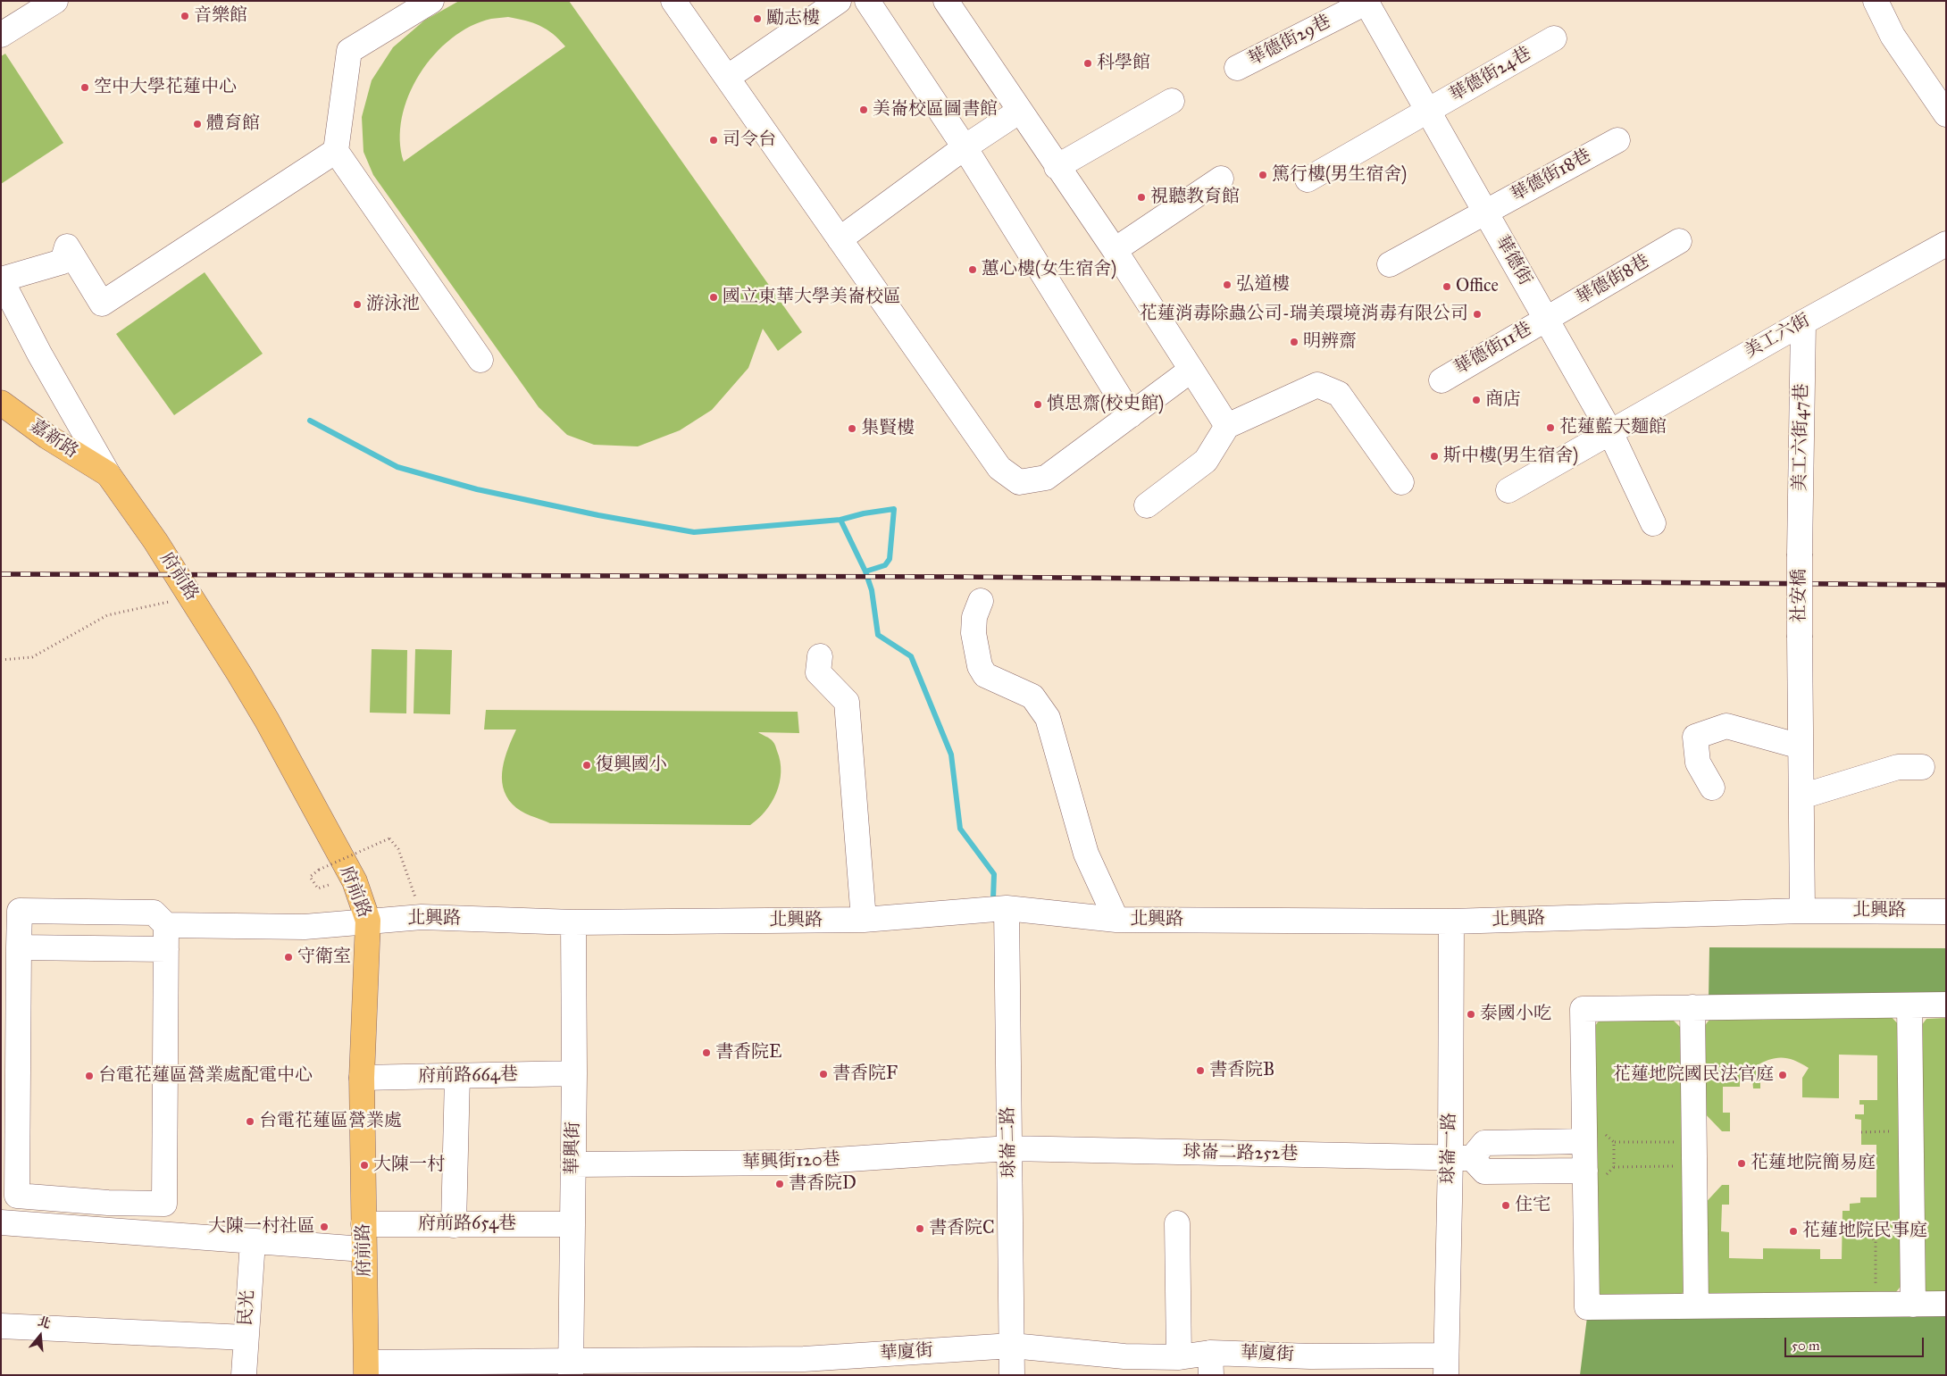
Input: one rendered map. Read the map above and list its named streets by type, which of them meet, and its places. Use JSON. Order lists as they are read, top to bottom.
{
  "streets": {
    "main road": ["嘉新路", "府前路"],
    "street": [
      "華德街29巷",
      "華德街24巷",
      "華德街18巷",
      "華德街",
      "華德街8巷",
      "美工六街",
      "華德街11巷",
      "美工六街47巷",
      "社安橋",
      "北興路",
      "府前路664巷",
      "球崙二路",
      "華興街",
      "球崙一路",
      "球崙二路252巷",
      "華興街120巷",
      "府前路654巷",
      "民光",
      "華廈街"
    ]
  },
  "crossings": [
    ["華德街29巷", "華德街"],
    ["華德街24巷", "華德街"],
    ["華德街18巷", "華德街"],
    ["華德街", "華德街8巷"],
    ["華德街", "美工六街"],
    ["華德街", "華德街11巷"],
    ["華德街8巷", "華德街11巷"],
    ["美工六街", "美工六街47巷"],
    ["美工六街47巷", "社安橋"],
    ["嘉新路", "府前路"],
    ["府前路", "北興路"],
    ["府前路", "府前路664巷"],
    ["府前路", "府前路654巷"],
    ["府前路", "華廈街"],
    ["社安橋", "北興路"],
    ["北興路", "球崙二路"],
    ["北興路", "華興街"],
    ["北興路", "球崙一路"],
    ["府前路664巷", "華興街"],
    ["球崙二路", "球崙二路252巷"],
    ["球崙二路", "華興街120巷"],
    ["球崙二路", "華廈街"],
    ["華興街", "華興街120巷"],
    ["華興街", "府前路654巷"],
    ["華興街", "華廈街"],
    ["球崙一路", "球崙二路252巷"],
    ["球崙一路", "華廈街"],
    ["球崙二路252巷", "華興街120巷"]
  ],
  "places": [
    "音樂館",
    "勵志樓",
    "科學館",
    "空中大學花蓮中心",
    "美崙校區圖書館",
    "體育館",
    "司令台",
    "篤行樓(男生宿舍)",
    "視聽教育館",
    "蕙心樓(女生宿舍)",
    "弘道樓",
    "Office",
    "國立東華大學美崙校區",
    "游泳池",
    "花蓮消毒除蟲公司-瑞美環境消毒有限公司",
    "明辨齋",
    "商店",
    "慎思齋(校史館)",
    "花蓮藍天麵館",
    "集賢樓",
    "斯中樓(男生宿舍)",
    "復興國小",
    "守衛室",
    "泰國小吃",
    "書香院E",
    "書香院B",
    "書香院F",
    "花蓮地院國民法官庭",
    "台電花蓮區營業處配電中心",
    "台電花蓮區營業處",
    "花蓮地院簡易庭",
    "大陳一村",
    "書香院D",
    "住宅",
    "大陳一村社區",
    "書香院C",
    "花蓮地院民事庭"
  ],
  "scale_bar": "50 m",
  "north": "top"
}
